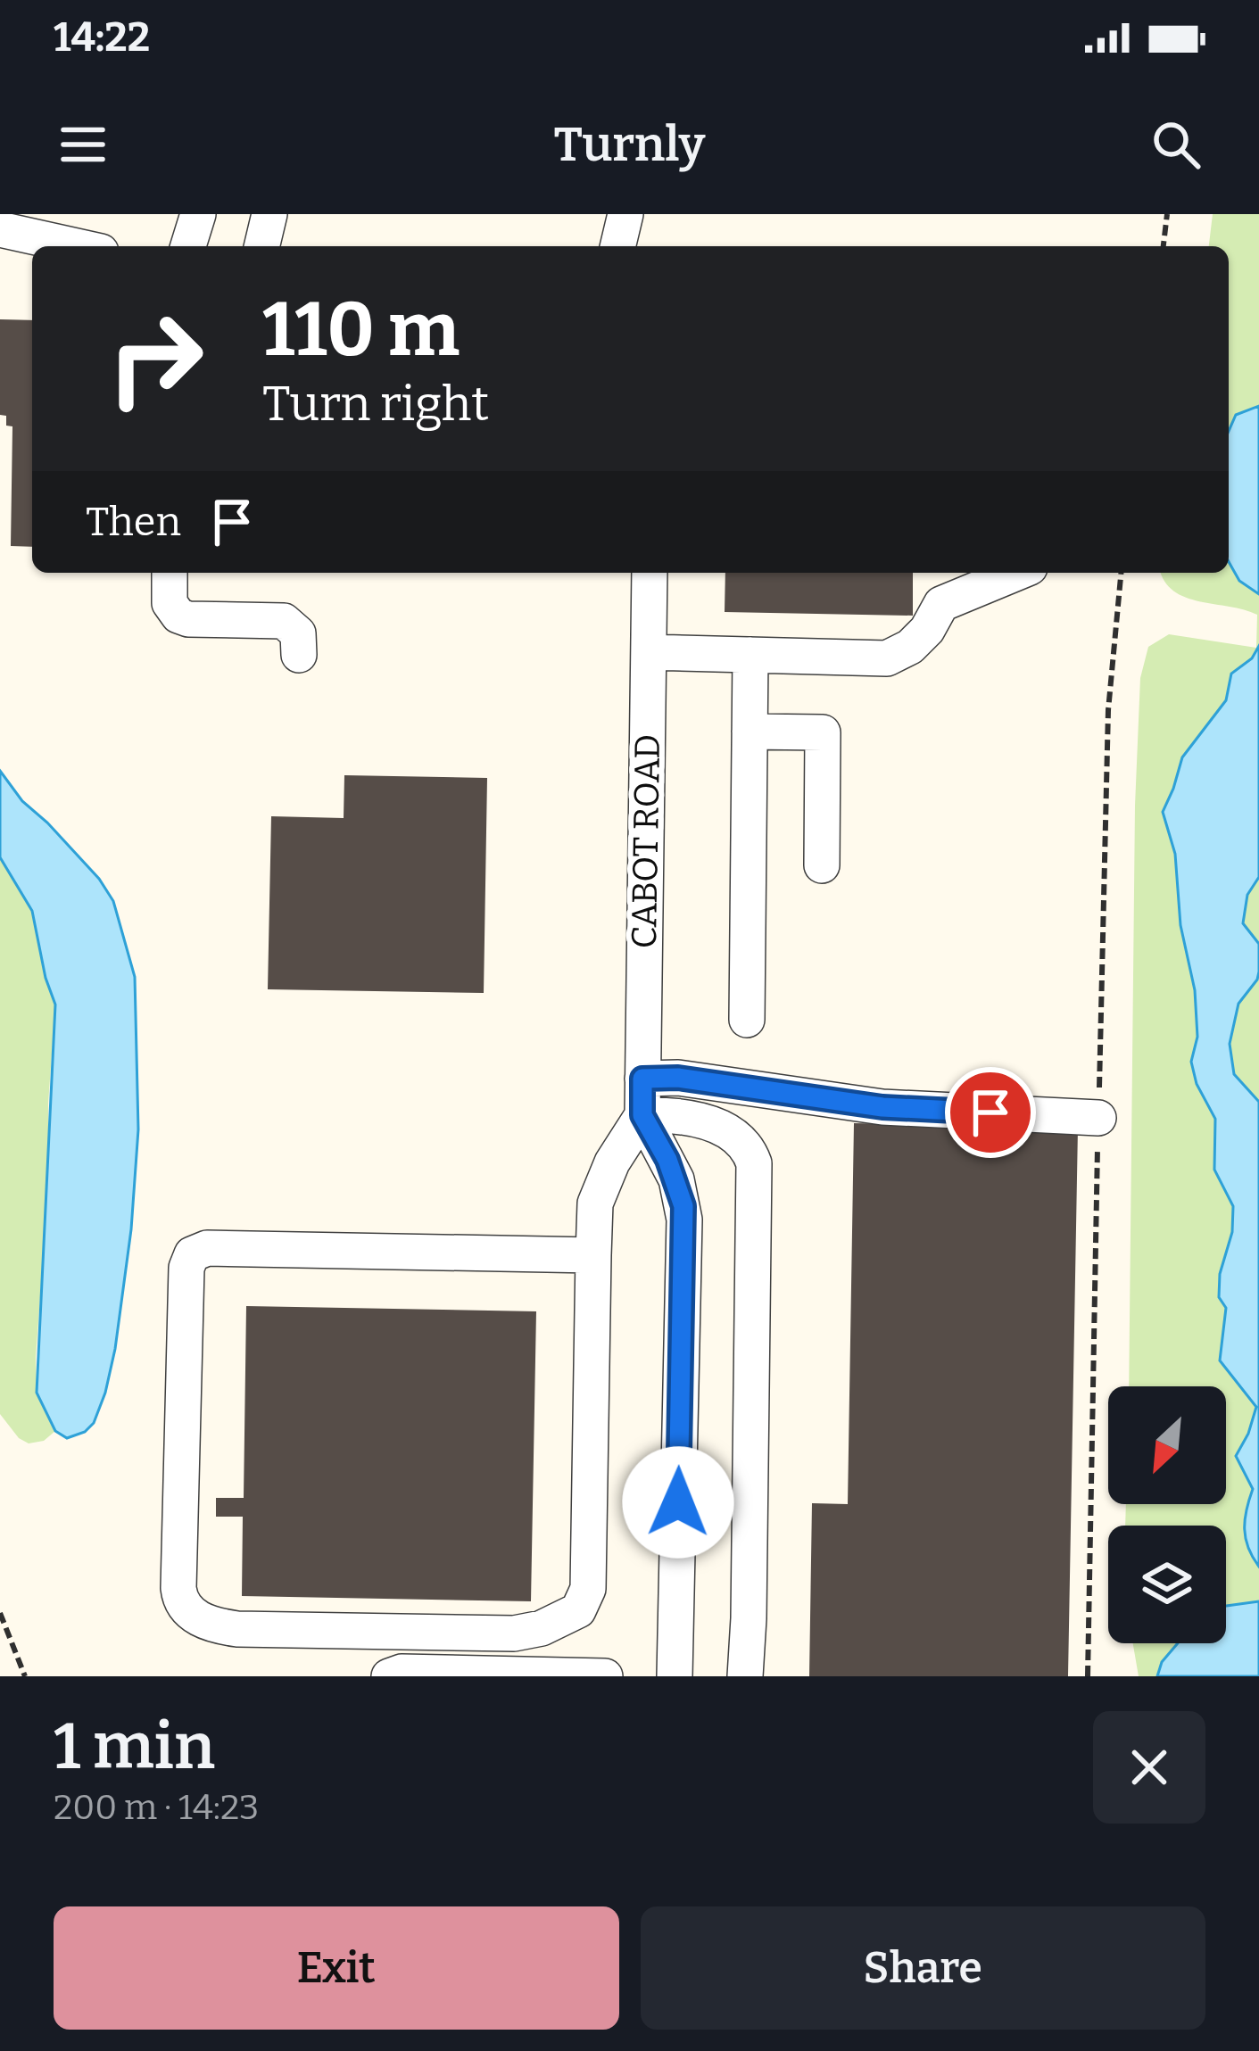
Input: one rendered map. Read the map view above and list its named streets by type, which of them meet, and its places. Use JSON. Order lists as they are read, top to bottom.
{
  "streets": {
    "street": ["CABOT ROAD"]
  },
  "north": "bottom left",
  "page": {
    "status": "14:22",
    "header": "Turnly",
    "turn": ["110 m", "Turn right"],
    "then": "Then",
    "heading": ["1 min", "200 m · 14:23"],
    "buttons": ["Exit", "Share"]
  }
}
